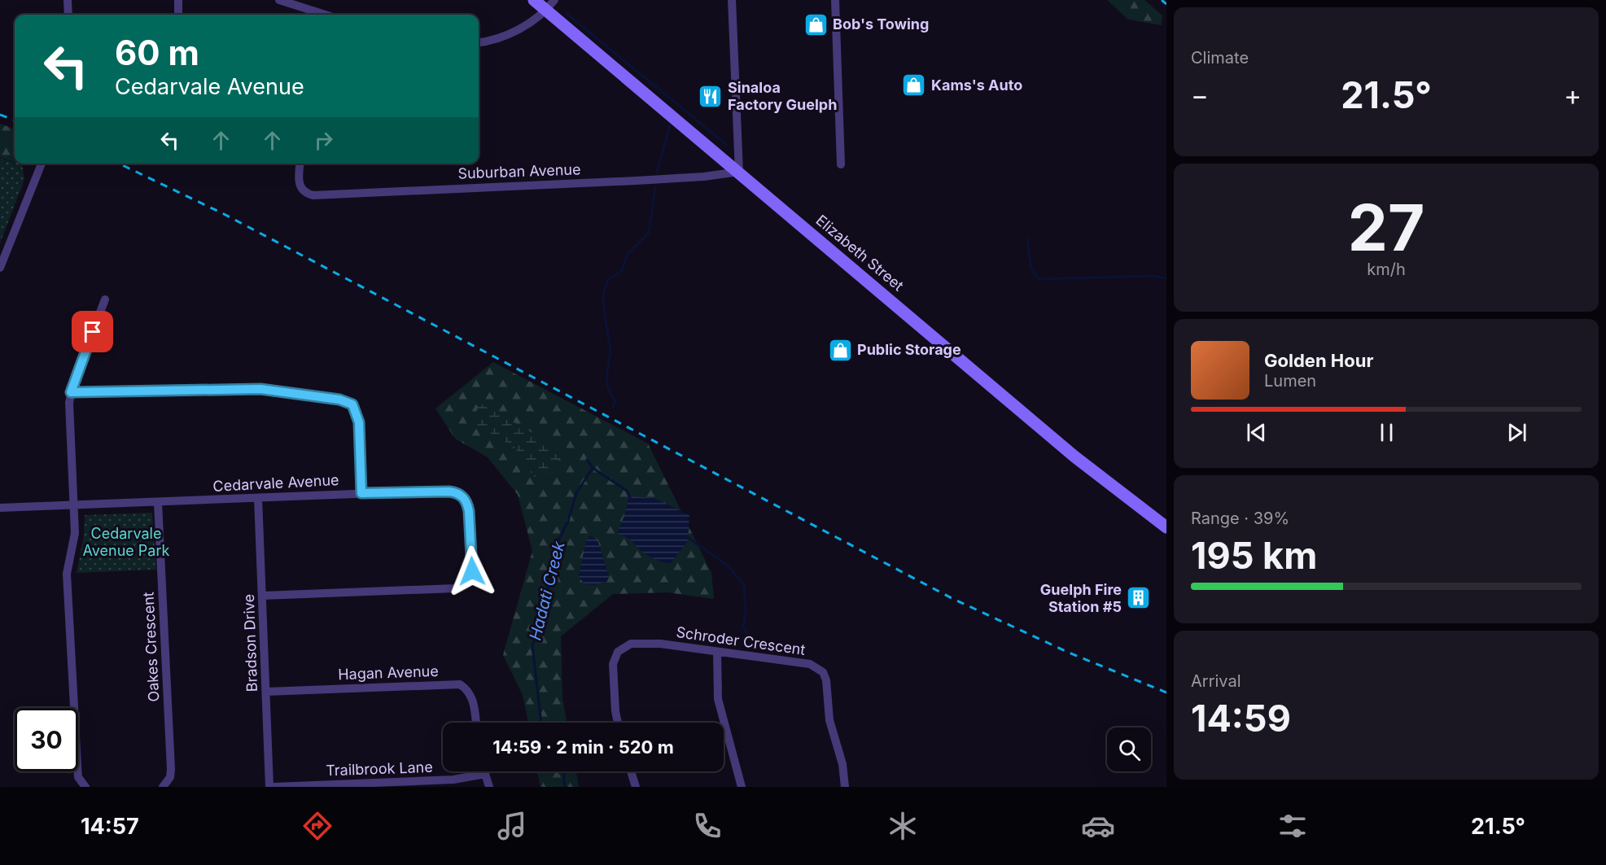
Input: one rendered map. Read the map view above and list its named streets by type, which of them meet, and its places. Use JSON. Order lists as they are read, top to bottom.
{
  "streets": {
    "street": [
      "Suburban Avenue",
      "Elizabeth Street",
      "Cedarvale Avenue",
      "Schroder Crescent",
      "Bradson Drive",
      "Oakes Crescent",
      "Hagan Avenue",
      "Trailbrook Lane"
    ]
  },
  "crossings": [
    ["Suburban Avenue", "Elizabeth Street"],
    ["Cedarvale Avenue", "Bradson Drive"],
    ["Cedarvale Avenue", "Oakes Crescent"],
    ["Bradson Drive", "Hagan Avenue"]
  ],
  "water": ["Hadati Creek"],
  "parks": ["Cedarvale Avenue Park"],
  "places": {
    "shop": ["Bob's Towing", "Kams's Auto", "Public Storage"],
    "restaurant": ["Sinaloa Factory Guelph"],
    "building": ["Guelph Fire Station #5"]
  },
  "page": {
    "tile": [
      "Climate",
      ["27", "km/h"],
      ["Range · 39%", "195 km"],
      ["Arrival", "14:59"]
    ],
    "turn": ["60 m", "Cedarvale Avenue"],
    "heat": ["−", "21.5°", "+"],
    "song": ["Golden Hour", "Lumen"],
    "limit": "30",
    "trip": "14:59 · 2 min · 520 m",
    "tabs": ["14:57", "21.5°"]
  }
}
